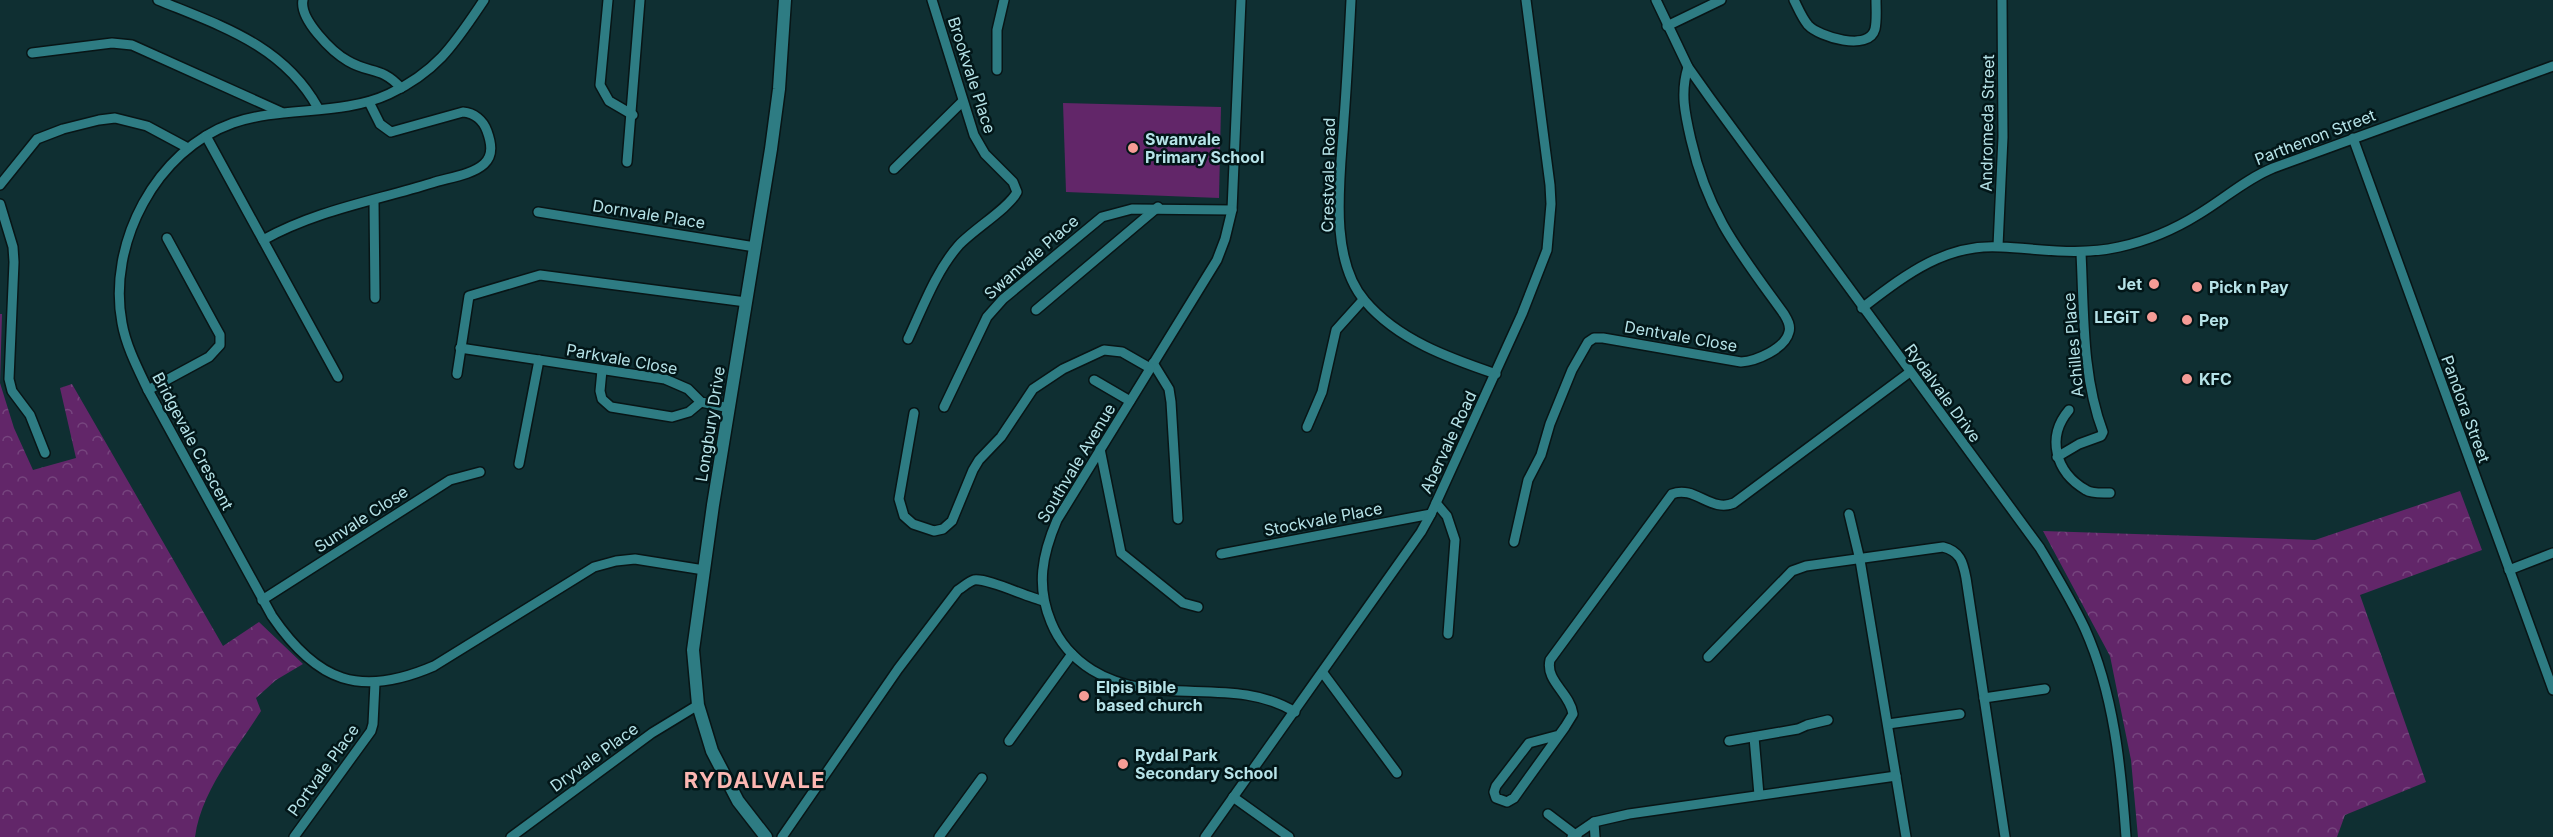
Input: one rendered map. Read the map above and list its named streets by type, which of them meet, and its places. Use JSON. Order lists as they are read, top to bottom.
{
  "streets": {
    "street": [
      "Brookvale Place",
      "Andromeda Street",
      "Parthenon Street",
      "Crestvale Road",
      "Dornvale Place",
      "Swanvale Place",
      "Dentvale Close",
      "Achilles Place",
      "Parkvale Close",
      "Rydalvale Drive",
      "Pandora Street",
      "Longbury Drive",
      "Bridgevale Crescent",
      "Abervale Road",
      "Southvale Avenue",
      "Sunvale Close",
      "Stockvale Place",
      "Dryvale Place",
      "Portvale Place"
    ]
  },
  "crossings": [
    ["Andromeda Street", "Parthenon Street"],
    ["Parthenon Street", "Achilles Place"],
    ["Parthenon Street", "Rydalvale Drive"],
    ["Parthenon Street", "Pandora Street"],
    ["Crestvale Road", "Abervale Road"],
    ["Dornvale Place", "Longbury Drive"],
    ["Swanvale Place", "Southvale Avenue"],
    ["Dentvale Close", "Rydalvale Drive"],
    ["Parkvale Close", "Longbury Drive"],
    ["Longbury Drive", "Bridgevale Crescent"],
    ["Longbury Drive", "Dryvale Place"],
    ["Bridgevale Crescent", "Sunvale Close"],
    ["Bridgevale Crescent", "Portvale Place"],
    ["Abervale Road", "Southvale Avenue"],
    ["Abervale Road", "Stockvale Place"]
  ],
  "districts": ["RYDALVALE"],
  "places": [
    "Swanvale Primary School",
    "Jet",
    "Pick n Pay",
    "LEGiT",
    "Pep",
    "KFC",
    "Elpis Bible based church",
    "Rydal Park Secondary School"
  ]
}
